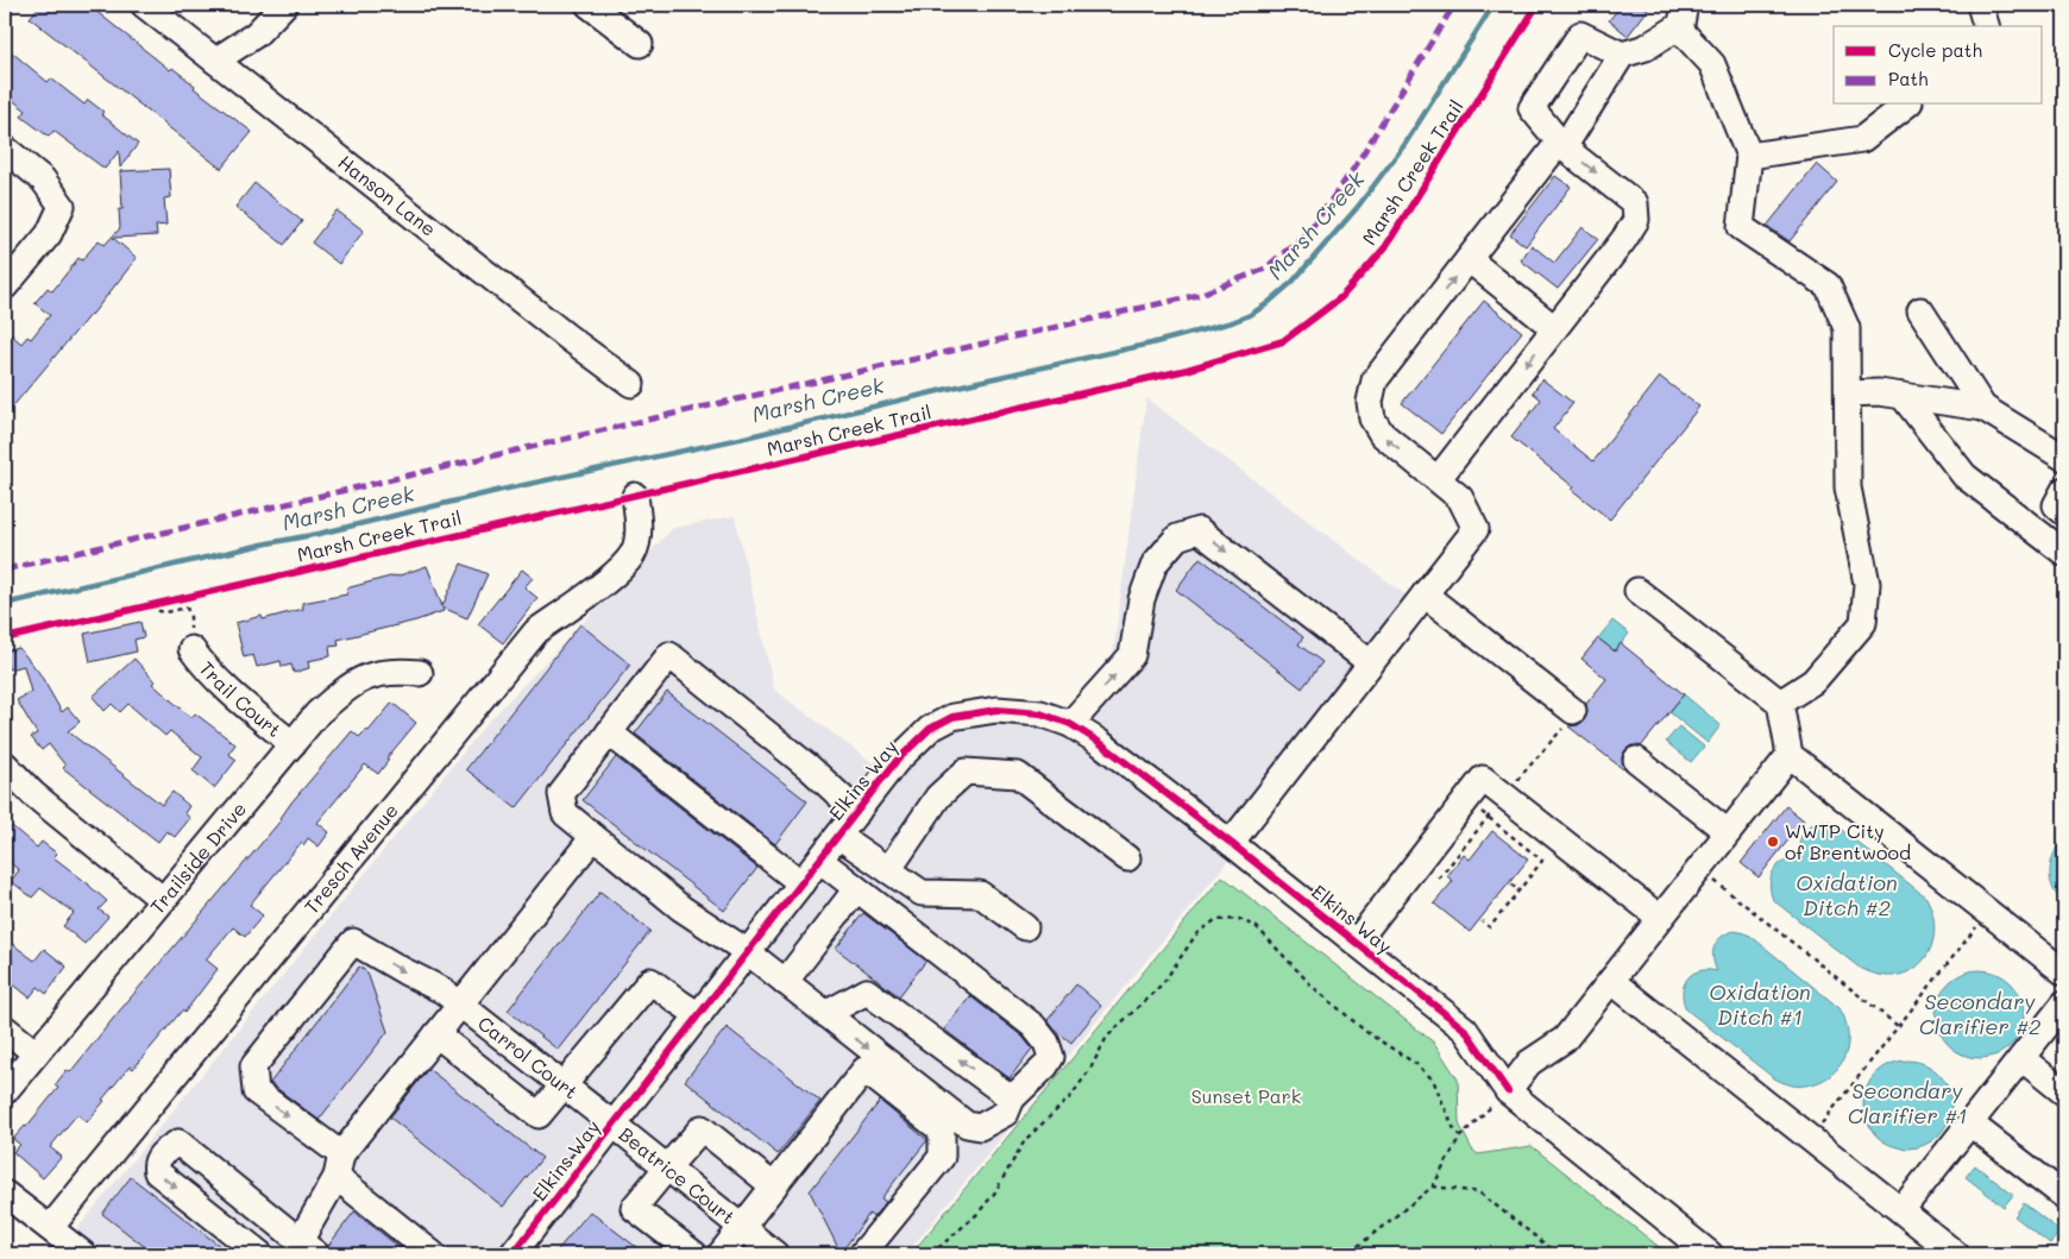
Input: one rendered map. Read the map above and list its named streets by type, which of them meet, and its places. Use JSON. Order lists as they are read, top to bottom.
{
  "streets": {
    "street": [
      "Hanson Lane",
      "Trail Court",
      "Elkins Way",
      "Trailside Drive",
      "Tresch Avenue",
      "Carrol Court",
      "Beatrice Court"
    ],
    "cycle path": ["Marsh Creek Trail"]
  },
  "crossings": [
    ["Trail Court", "Trailside Drive"],
    ["Elkins Way", "Carrol Court"],
    ["Elkins Way", "Beatrice Court"],
    ["Carrol Court", "Beatrice Court"]
  ],
  "water": [
    "Marsh Creek",
    "Oxidation Ditch #2",
    "Oxidation Ditch #1",
    "Secondary Clarifier #2",
    "Secondary Clarifier #1"
  ],
  "parks": ["Sunset Park"],
  "places": ["WWTP City of Brentwood"],
  "legend": ["Cycle path", "Path"]
}
